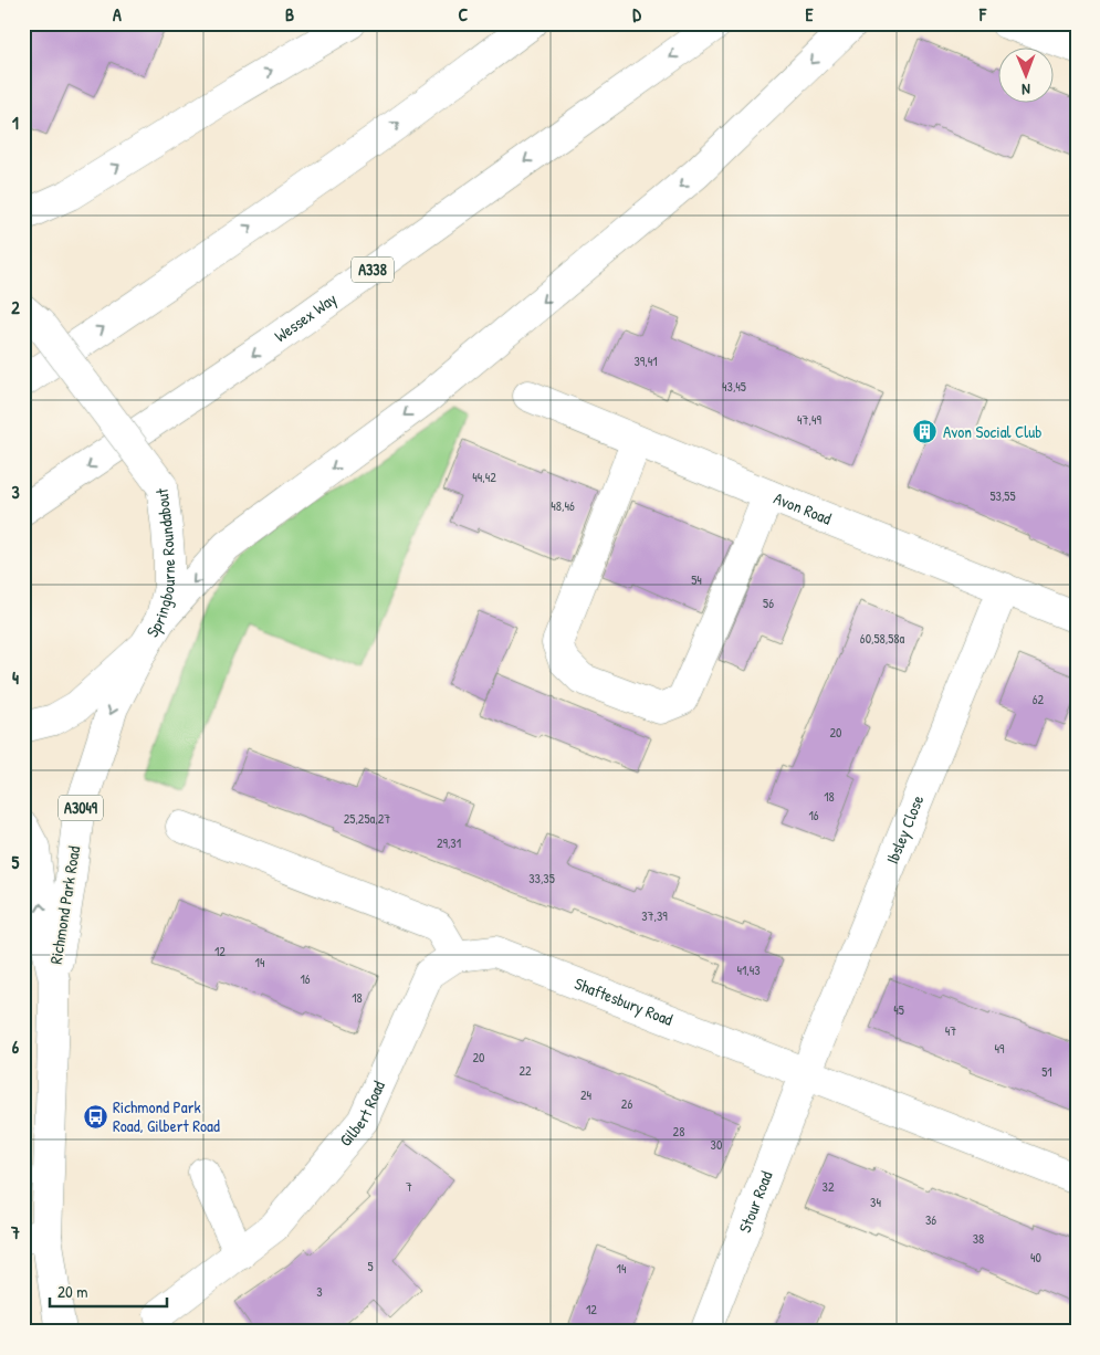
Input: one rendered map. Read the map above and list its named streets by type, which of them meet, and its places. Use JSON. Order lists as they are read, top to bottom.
{
  "streets": {
    "main road": [
      "A338",
      "Wessex Way",
      "Avon Road",
      "Springbourne Roundabout",
      "A3049",
      "Ibsley Close",
      "Richmond Park Road",
      "Shaftesbury Road",
      "Gilbert Road",
      "Stour Road"
    ]
  },
  "crossings": [
    ["Avon Road", "Ibsley Close"],
    ["Springbourne Roundabout", "Richmond Park Road"],
    ["Ibsley Close", "Shaftesbury Road"],
    ["Ibsley Close", "Stour Road"],
    ["Shaftesbury Road", "Gilbert Road"],
    ["Shaftesbury Road", "Stour Road"]
  ],
  "places": {
    "building": ["Avon Social Club"],
    "bus stop": ["Richmond Park Road, Gilbert Road"]
  },
  "house_numbers": [
    "39,41",
    "43,45",
    "47,49",
    "44,42",
    "53,55",
    "48,46",
    "54",
    "56",
    "60,58,58a",
    "62",
    "20",
    "18",
    "16",
    "25,25a,27",
    "29,31",
    "33,35",
    "37,39",
    "12",
    "14",
    "41,43",
    "16",
    "18",
    "45",
    "47",
    "49",
    "20",
    "22",
    "51",
    "24",
    "26",
    "28",
    "30",
    "7",
    "32",
    "34",
    "36",
    "38",
    "40",
    "5",
    "14",
    "3",
    "12"
  ],
  "scale_bar": "20 m",
  "north": "bottom",
  "grid": {
    "columns": [
      "A",
      "B",
      "C",
      "D",
      "E",
      "F"
    ],
    "rows": [
      "1",
      "2",
      "3",
      "4",
      "5",
      "6",
      "7"
    ]
  }
}
